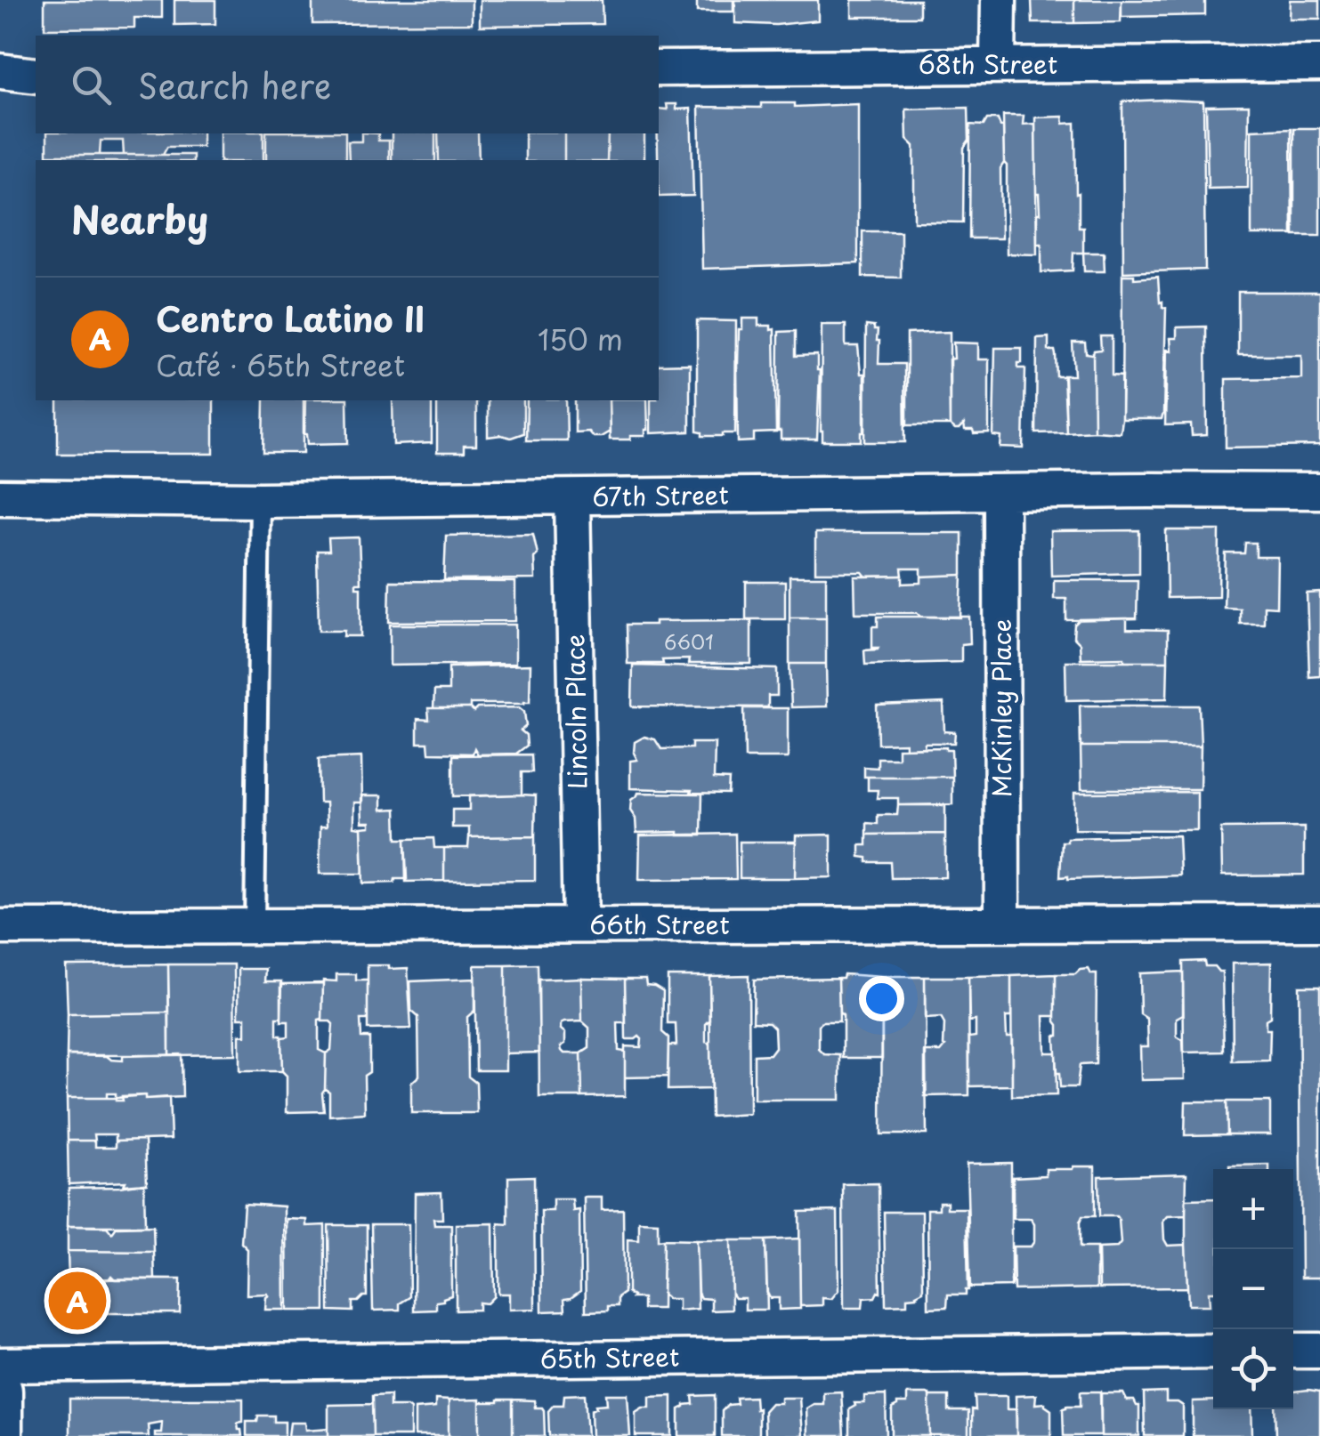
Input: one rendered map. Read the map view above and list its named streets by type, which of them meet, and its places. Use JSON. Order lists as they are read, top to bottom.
{
  "streets": {
    "street": [
      "68th Street",
      "67th Street",
      "McKinley Place",
      "Lincoln Place",
      "66th Street",
      "65th Street"
    ]
  },
  "crossings": [
    ["67th Street", "McKinley Place"],
    ["67th Street", "Lincoln Place"],
    ["McKinley Place", "66th Street"],
    ["Lincoln Place", "66th Street"]
  ],
  "house_numbers": ["6601"],
  "page": {
    "search": "Search here",
    "heading": "Nearby",
    "list": [
      {
        "mark": "A",
        "name": "Centro Latino II",
        "note": "Café · 65th Street",
        "value": "150 m"
      }
    ],
    "map_buttons": ["+", "−"],
    "pins": "A"
  }
}
